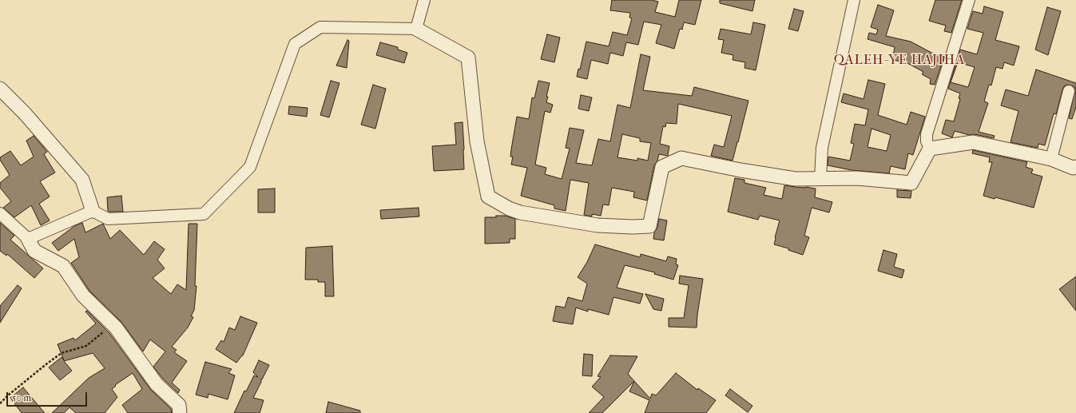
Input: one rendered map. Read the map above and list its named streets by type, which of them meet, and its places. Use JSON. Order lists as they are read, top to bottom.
{
  "districts": ["QALEH-YE HAJIHA"],
  "scale_bar": "50 m"
}
